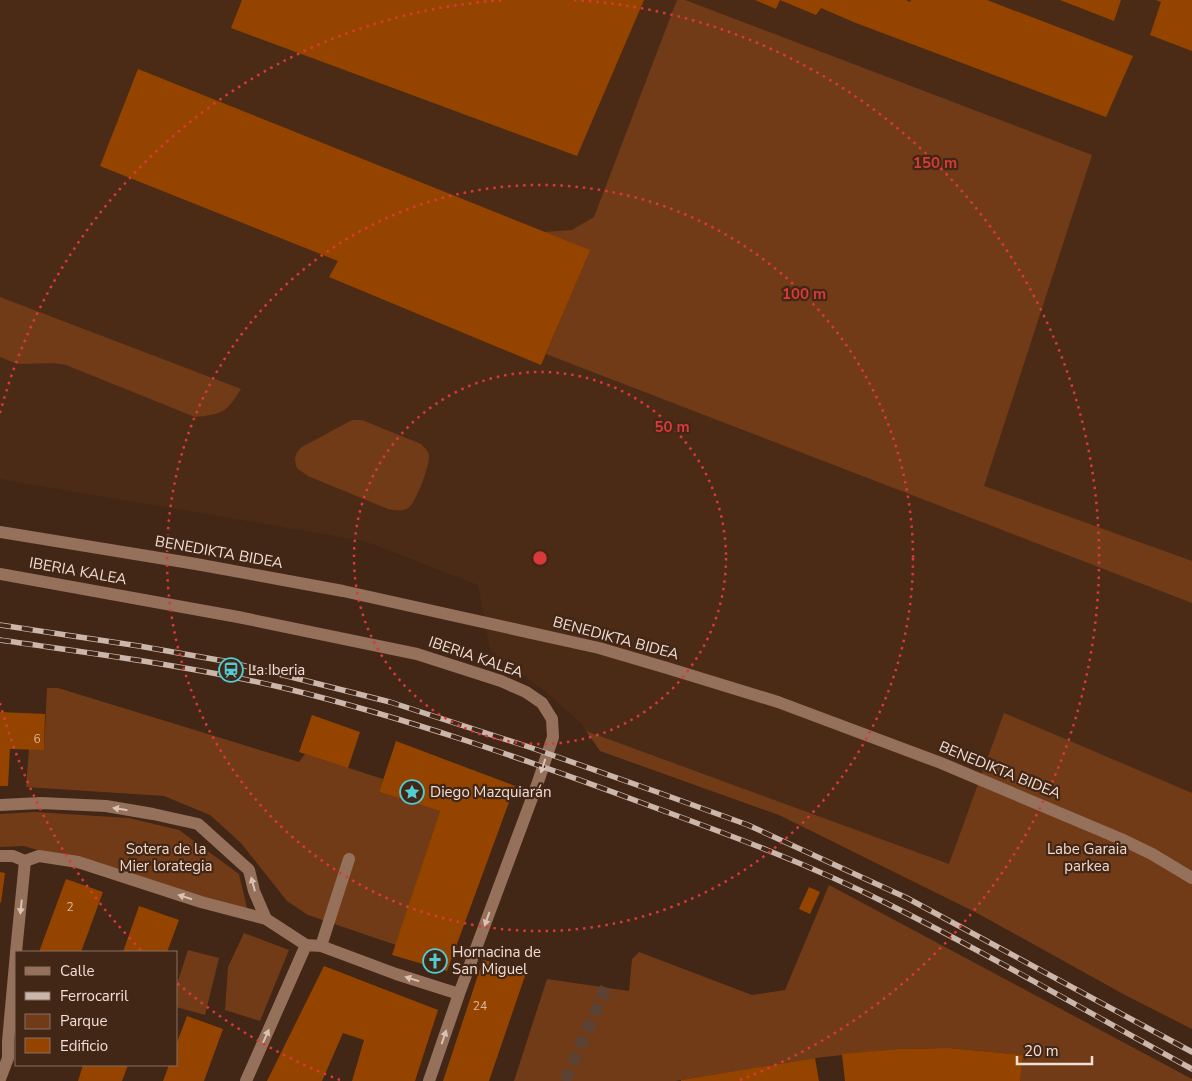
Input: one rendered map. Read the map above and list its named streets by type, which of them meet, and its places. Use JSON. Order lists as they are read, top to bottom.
{
  "streets": {
    "street": ["BENEDIKTA BIDEA", "IBERIA KALEA"]
  },
  "parks": ["Sotera de la Mier lorategia", "Labe Garaia parkea"],
  "places": {
    "station": ["La Iberia"],
    "place": ["Diego Mazquiarán"],
    "church": ["Hornacina de San Miguel"]
  },
  "house_numbers": ["6", "2", "24"],
  "legend": [
    "Calle",
    "Ferrocarril",
    "Parque",
    "Edificio"
  ],
  "scale_bar": "20 m",
  "rings": ["150 m", "100 m", "50 m"]
}
